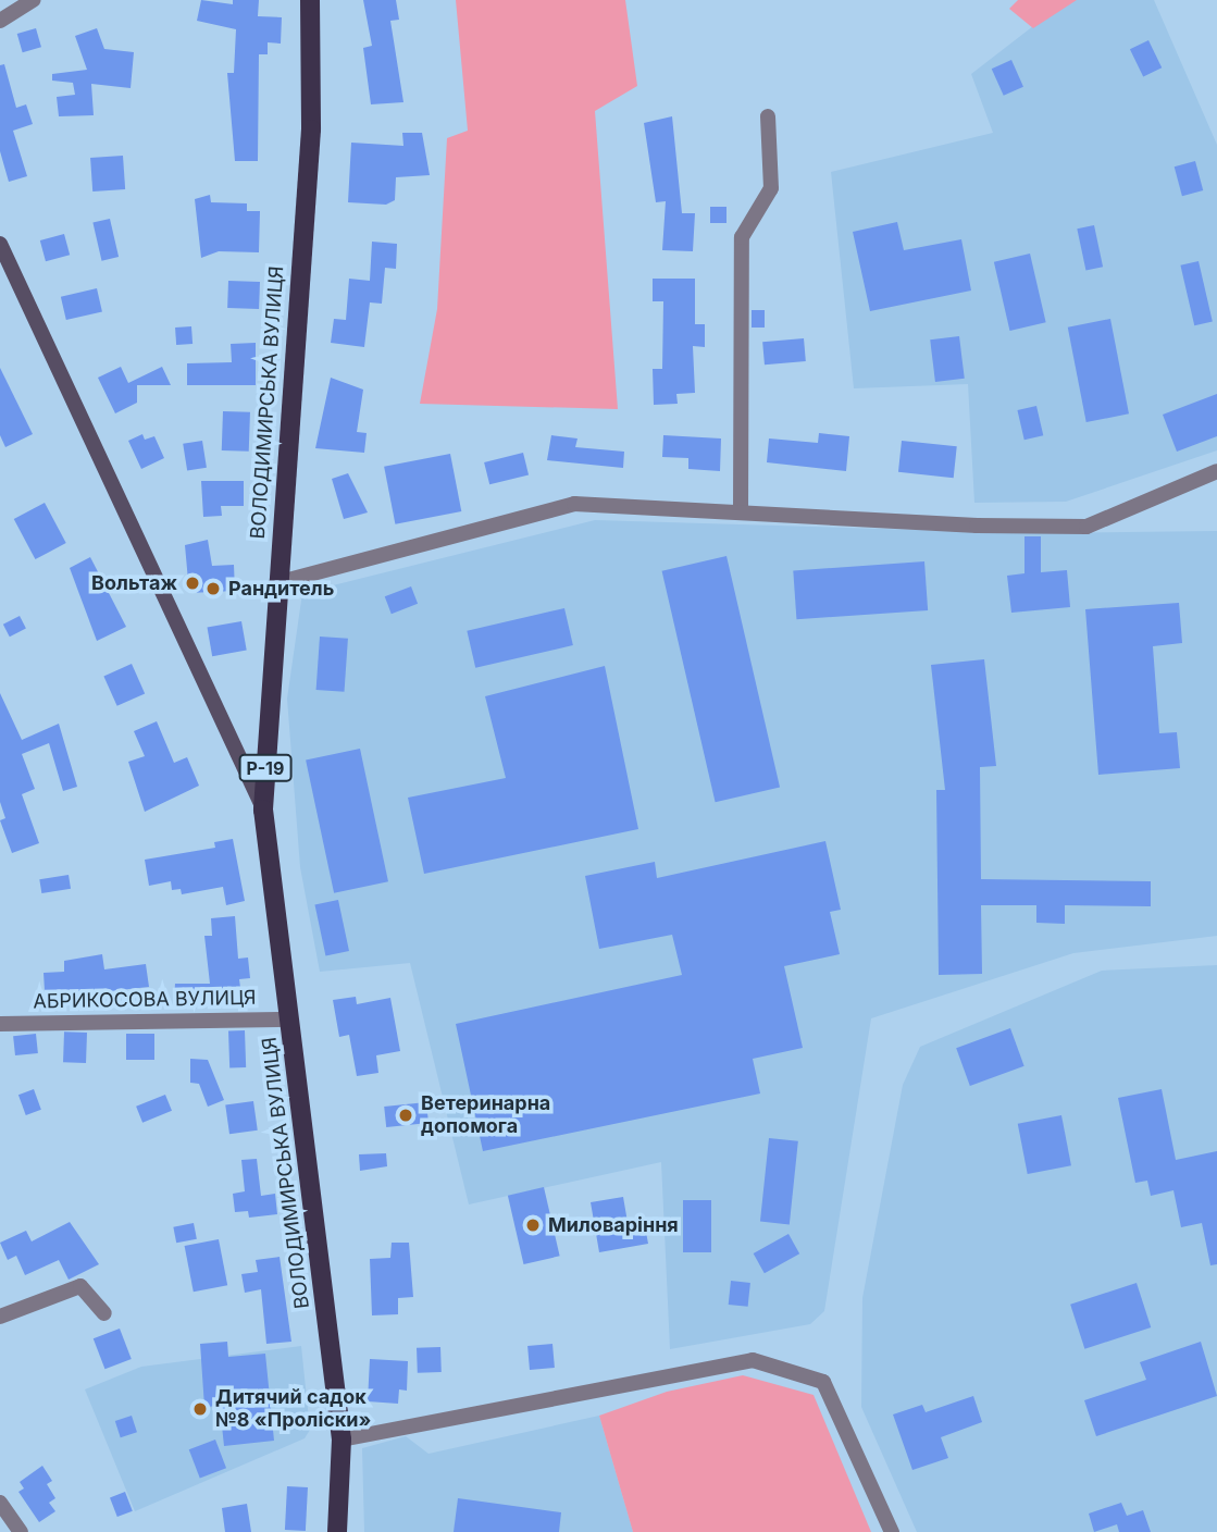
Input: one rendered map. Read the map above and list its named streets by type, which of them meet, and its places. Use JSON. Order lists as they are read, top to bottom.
{
  "streets": {
    "main road": ["ВОЛОДИМИРСЬКА ВУЛИЦЯ", "Р-19"],
    "street": ["АБРИКОСОВА ВУЛИЦЯ"]
  },
  "crossings": [
    ["ВОЛОДИМИРСЬКА ВУЛИЦЯ", "АБРИКОСОВА ВУЛИЦЯ"]
  ],
  "places": [
    "Вольтаж",
    "Рандитель",
    "Ветеринарна допомога",
    "Миловаріння",
    "Дитячий садок №8 «Проліски»"
  ]
}
